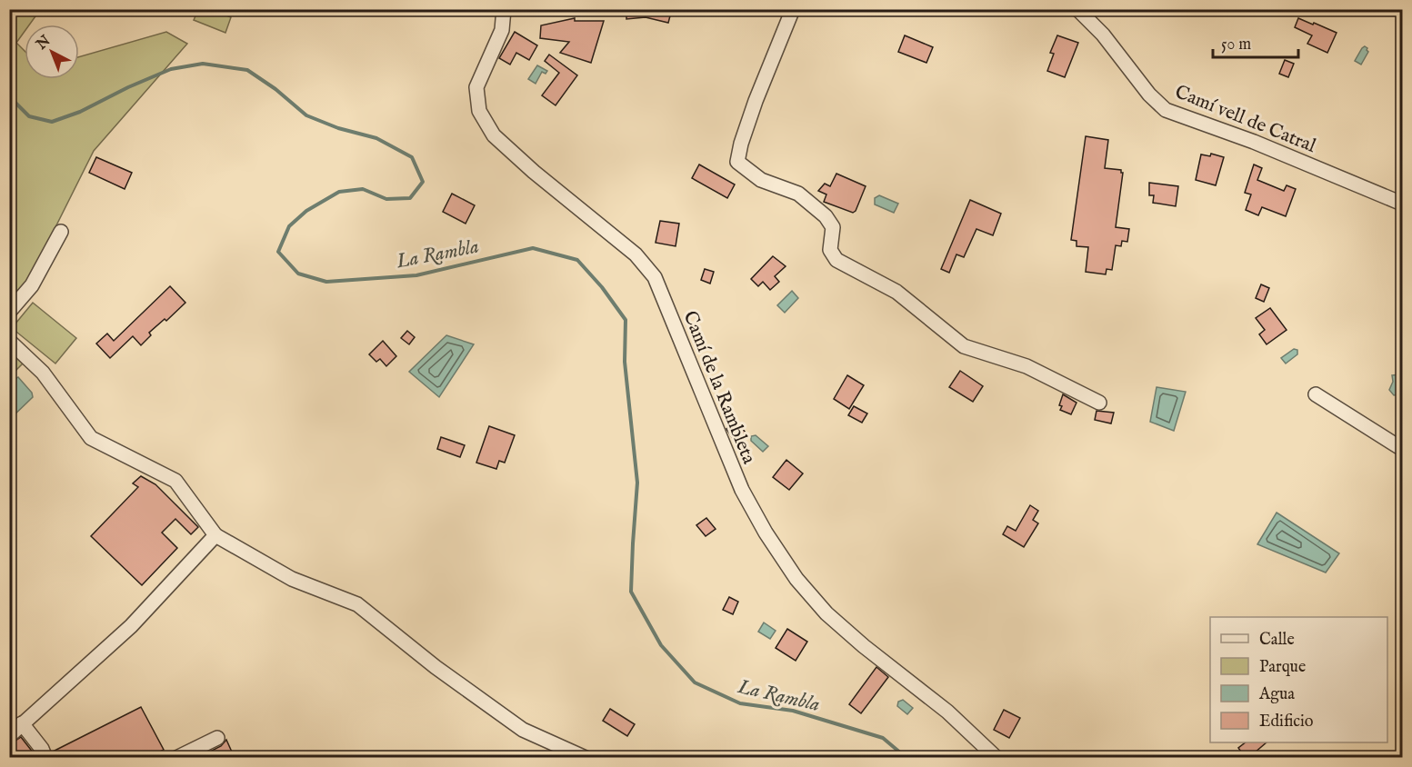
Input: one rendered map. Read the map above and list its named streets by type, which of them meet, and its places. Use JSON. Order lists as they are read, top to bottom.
{
  "streets": {
    "street": ["Camí vell de Catral", "Camí de la Rambleta"]
  },
  "water": ["La Rambla"],
  "legend": [
    "Calle",
    "Parque",
    "Agua",
    "Edificio"
  ],
  "scale_bar": "50 m",
  "north": "top left"
}
